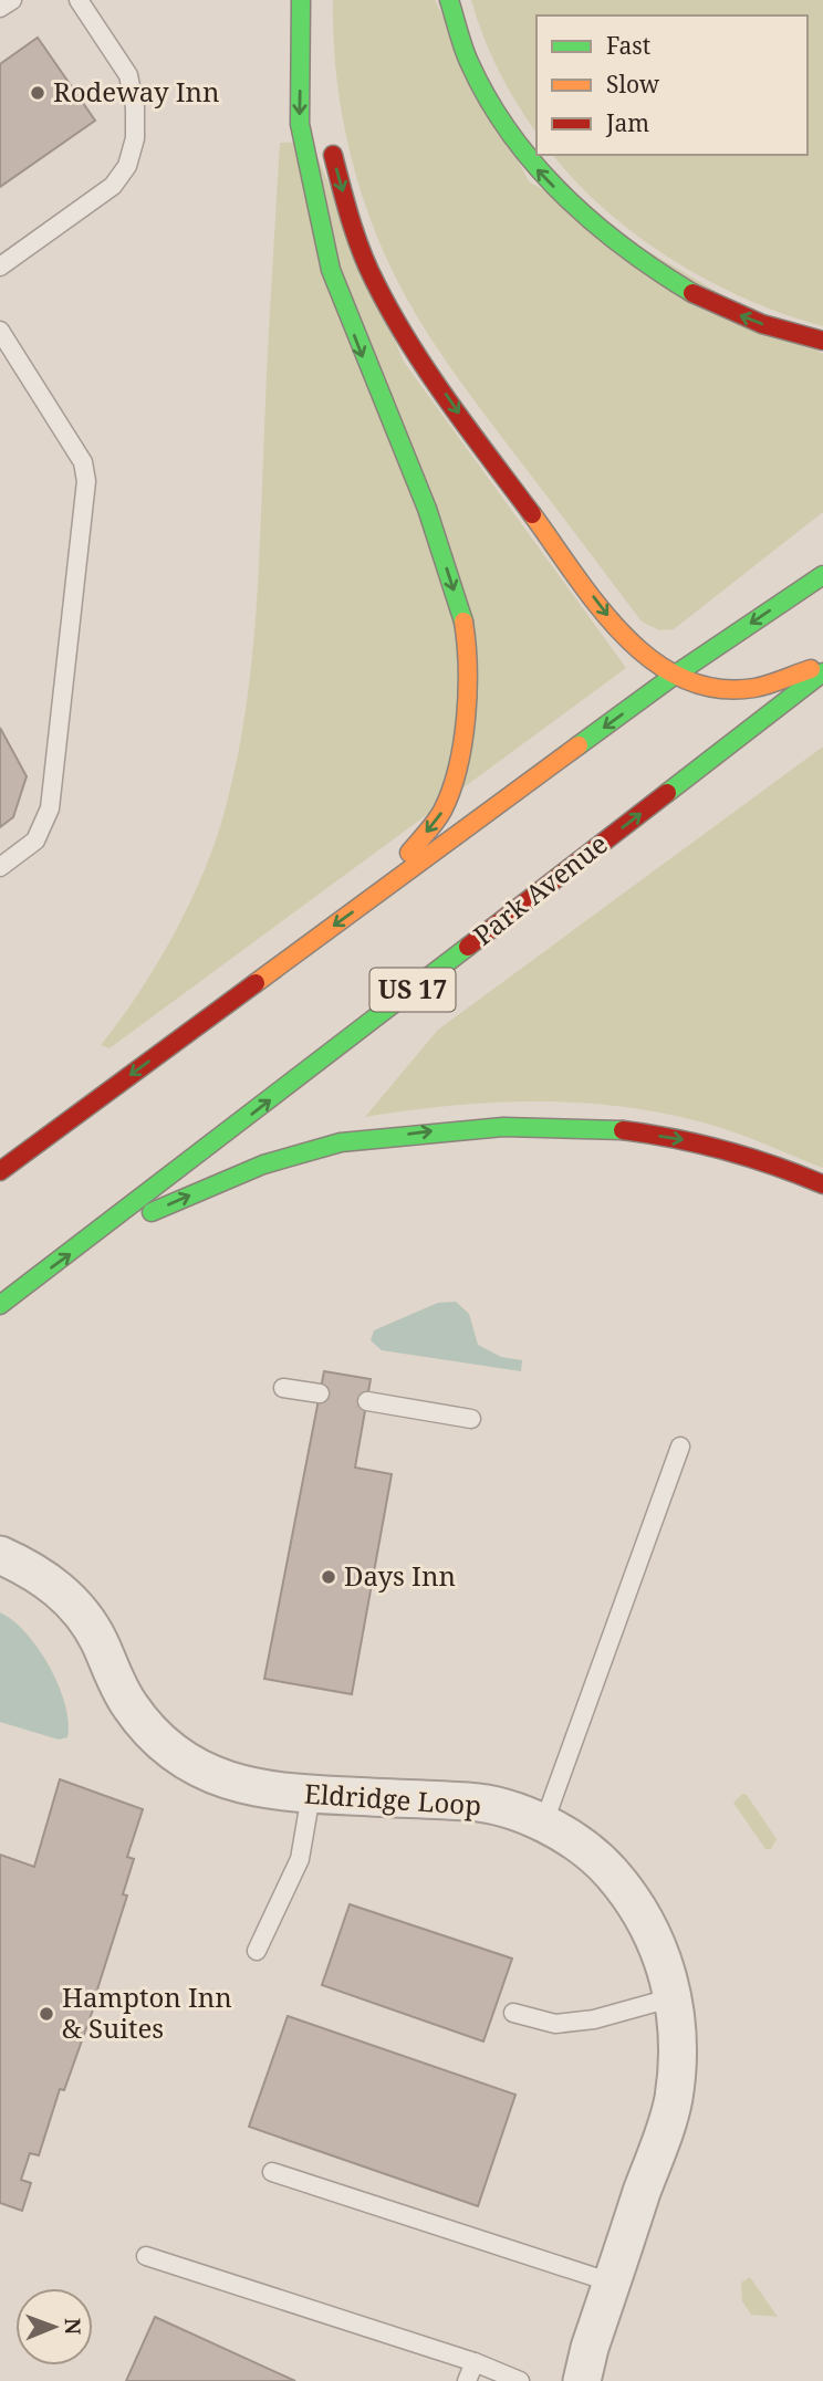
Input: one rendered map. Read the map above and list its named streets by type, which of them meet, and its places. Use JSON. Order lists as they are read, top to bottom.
{
  "streets": {
    "highway": ["Park Avenue", "US 17"],
    "street": ["Eldridge Loop"]
  },
  "places": ["Rodeway Inn", "Days Inn", "Hampton Inn & Suites"],
  "legend": ["Fast", "Slow", "Jam"],
  "north": "right"
}
